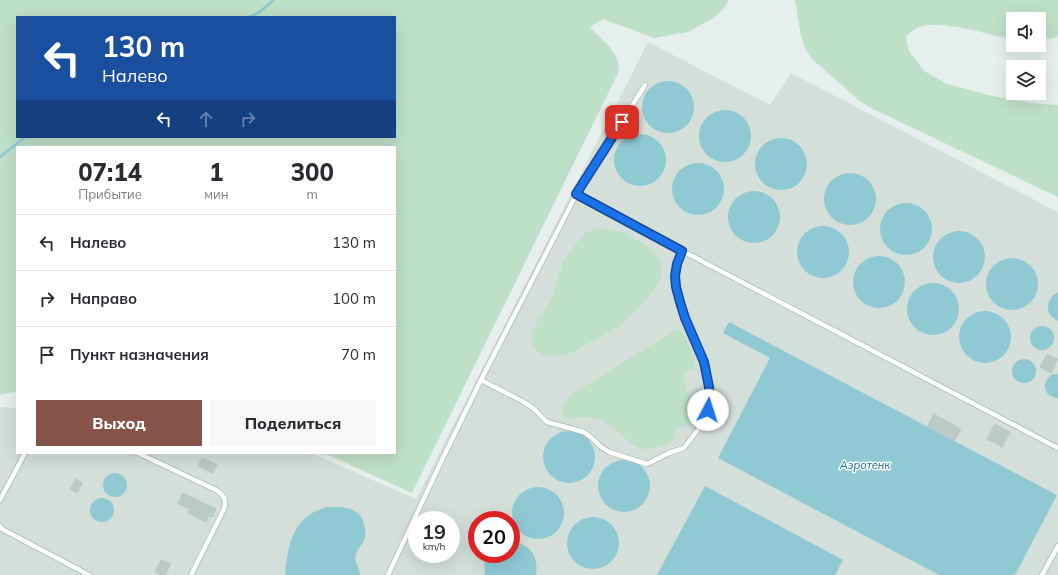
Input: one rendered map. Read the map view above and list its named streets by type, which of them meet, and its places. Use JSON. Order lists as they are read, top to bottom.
{
  "water": ["Аэротенк"],
  "page": {
    "turn": ["130 m", "Налево"],
    "eta": [
      "07:14",
      "Прибытие",
      "1",
      "мин",
      "300",
      "m"
    ],
    "list": [
      {
        "name": "Налево",
        "value": "130 m"
      },
      {
        "name": "Направо",
        "value": "100 m"
      },
      {
        "name": "Пункт назначения",
        "value": "70 m"
      }
    ],
    "buttons": ["Выход", "Поделиться"],
    "speed": "19 km/h",
    "limit": "20"
  }
}
